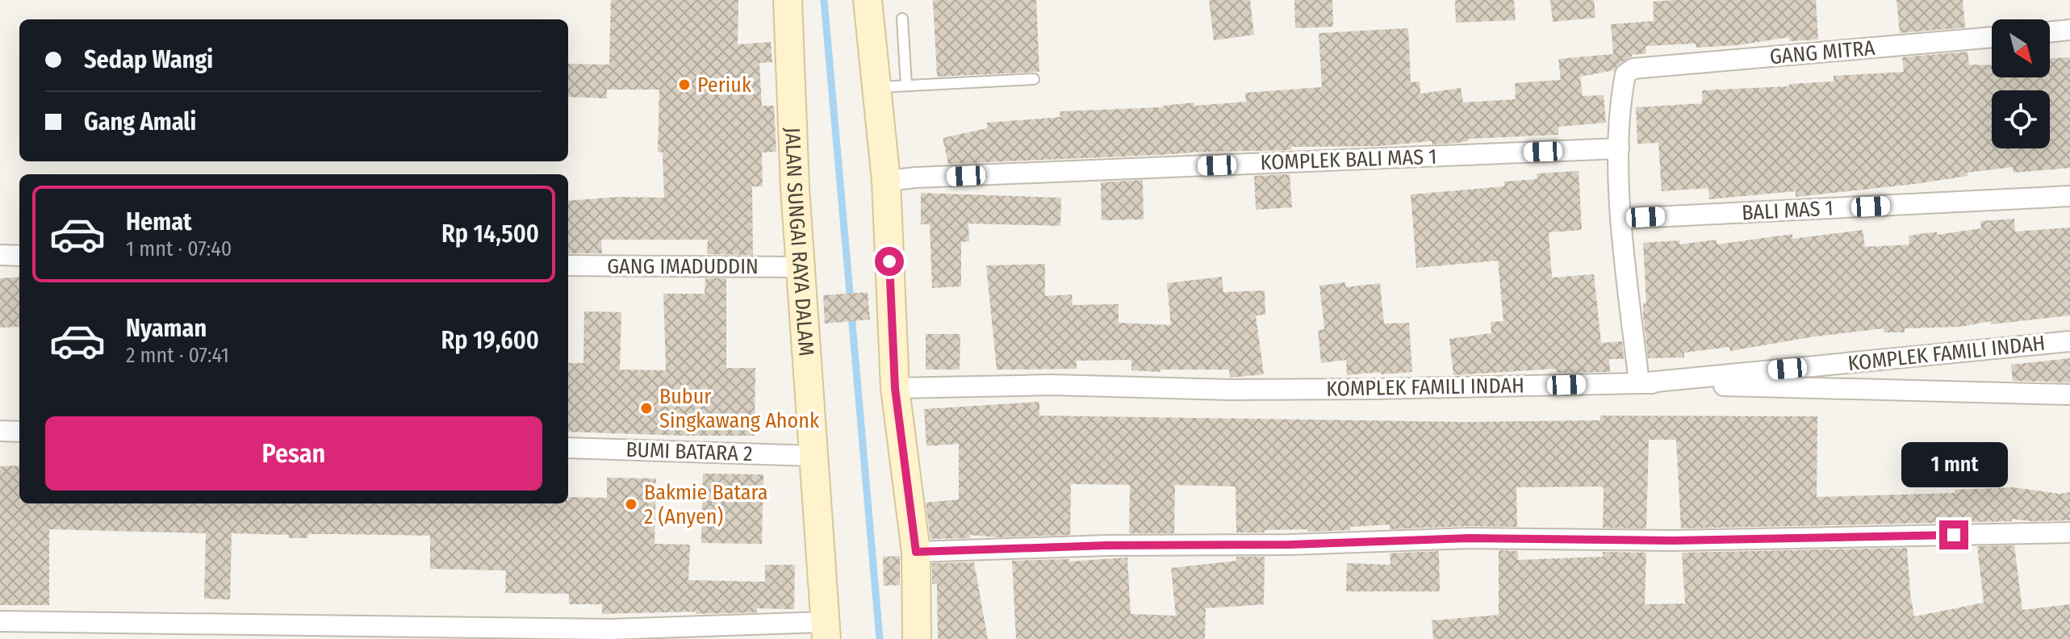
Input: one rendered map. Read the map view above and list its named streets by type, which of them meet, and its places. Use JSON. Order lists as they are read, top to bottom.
{
  "streets": {
    "street": [
      "GANG MITRA",
      "KOMPLEK BALI MAS 1",
      "BALI MAS 1",
      "JALAN SUNGAI RAYA DALAM",
      "GANG IMADUDDIN",
      "KOMPLEK FAMILI INDAH",
      "BUMI BATARA 2"
    ]
  },
  "crossings": [
    ["GANG MITRA", "KOMPLEK BALI MAS 1"],
    ["JALAN SUNGAI RAYA DALAM", "GANG IMADUDDIN"],
    ["JALAN SUNGAI RAYA DALAM", "BUMI BATARA 2"]
  ],
  "places": ["Periuk", "Bubur Singkawang Ahonk", "Bakmie Batara 2 (Anyen)"],
  "north": "bottom right",
  "page": {
    "banner": ["Sedap Wangi", "Gang Amali"],
    "list": [
      {
        "name": "Hemat",
        "note": "1 mnt · 07:40",
        "value": "Rp 14,500"
      },
      {
        "name": "Nyaman",
        "note": "2 mnt · 07:41",
        "value": "Rp 19,600"
      }
    ],
    "buttons": "Pesan",
    "bubble": "1 mnt"
  }
}
